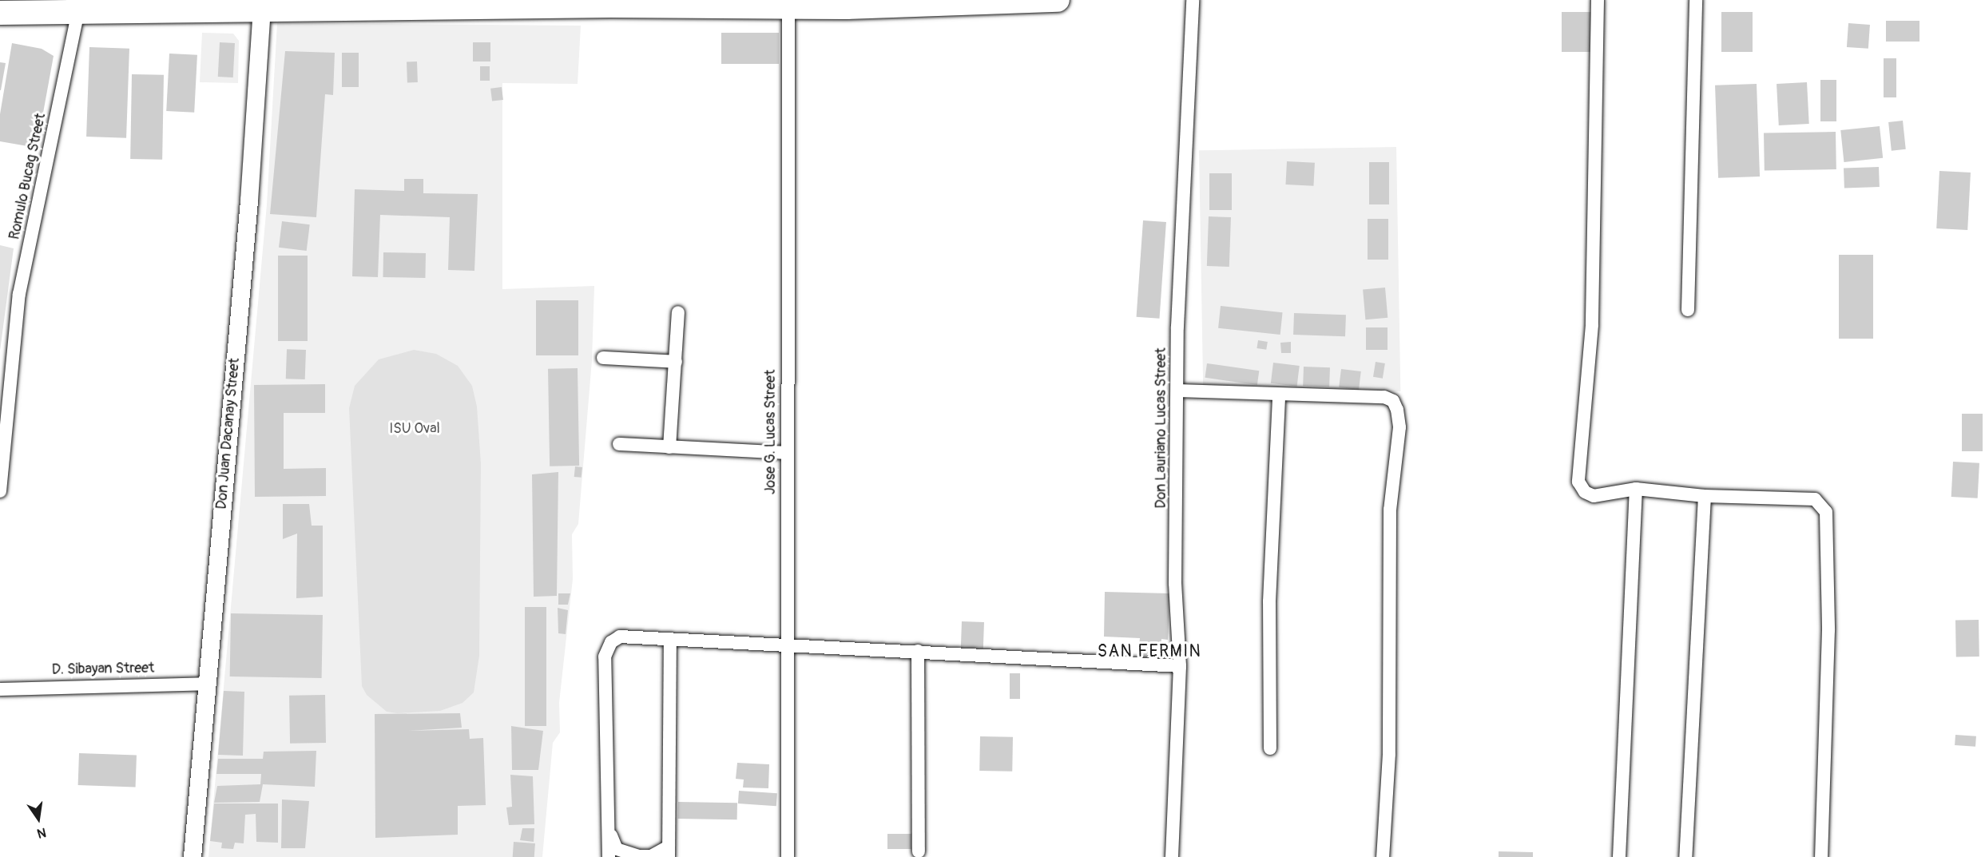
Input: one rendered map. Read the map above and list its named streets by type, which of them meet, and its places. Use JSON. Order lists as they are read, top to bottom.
{
  "streets": {
    "street": [
      "Romulo Bucag Street",
      "Don Lauriano Lucas Street",
      "Jose G. Lucas Street",
      "Don Juan Dacanay Street",
      "D. Sibayan Street"
    ]
  },
  "crossings": [
    ["Don Juan Dacanay Street", "D. Sibayan Street"]
  ],
  "districts": ["SAN FERMIN"],
  "parks": ["ISU Oval"],
  "north": "bottom"
}
